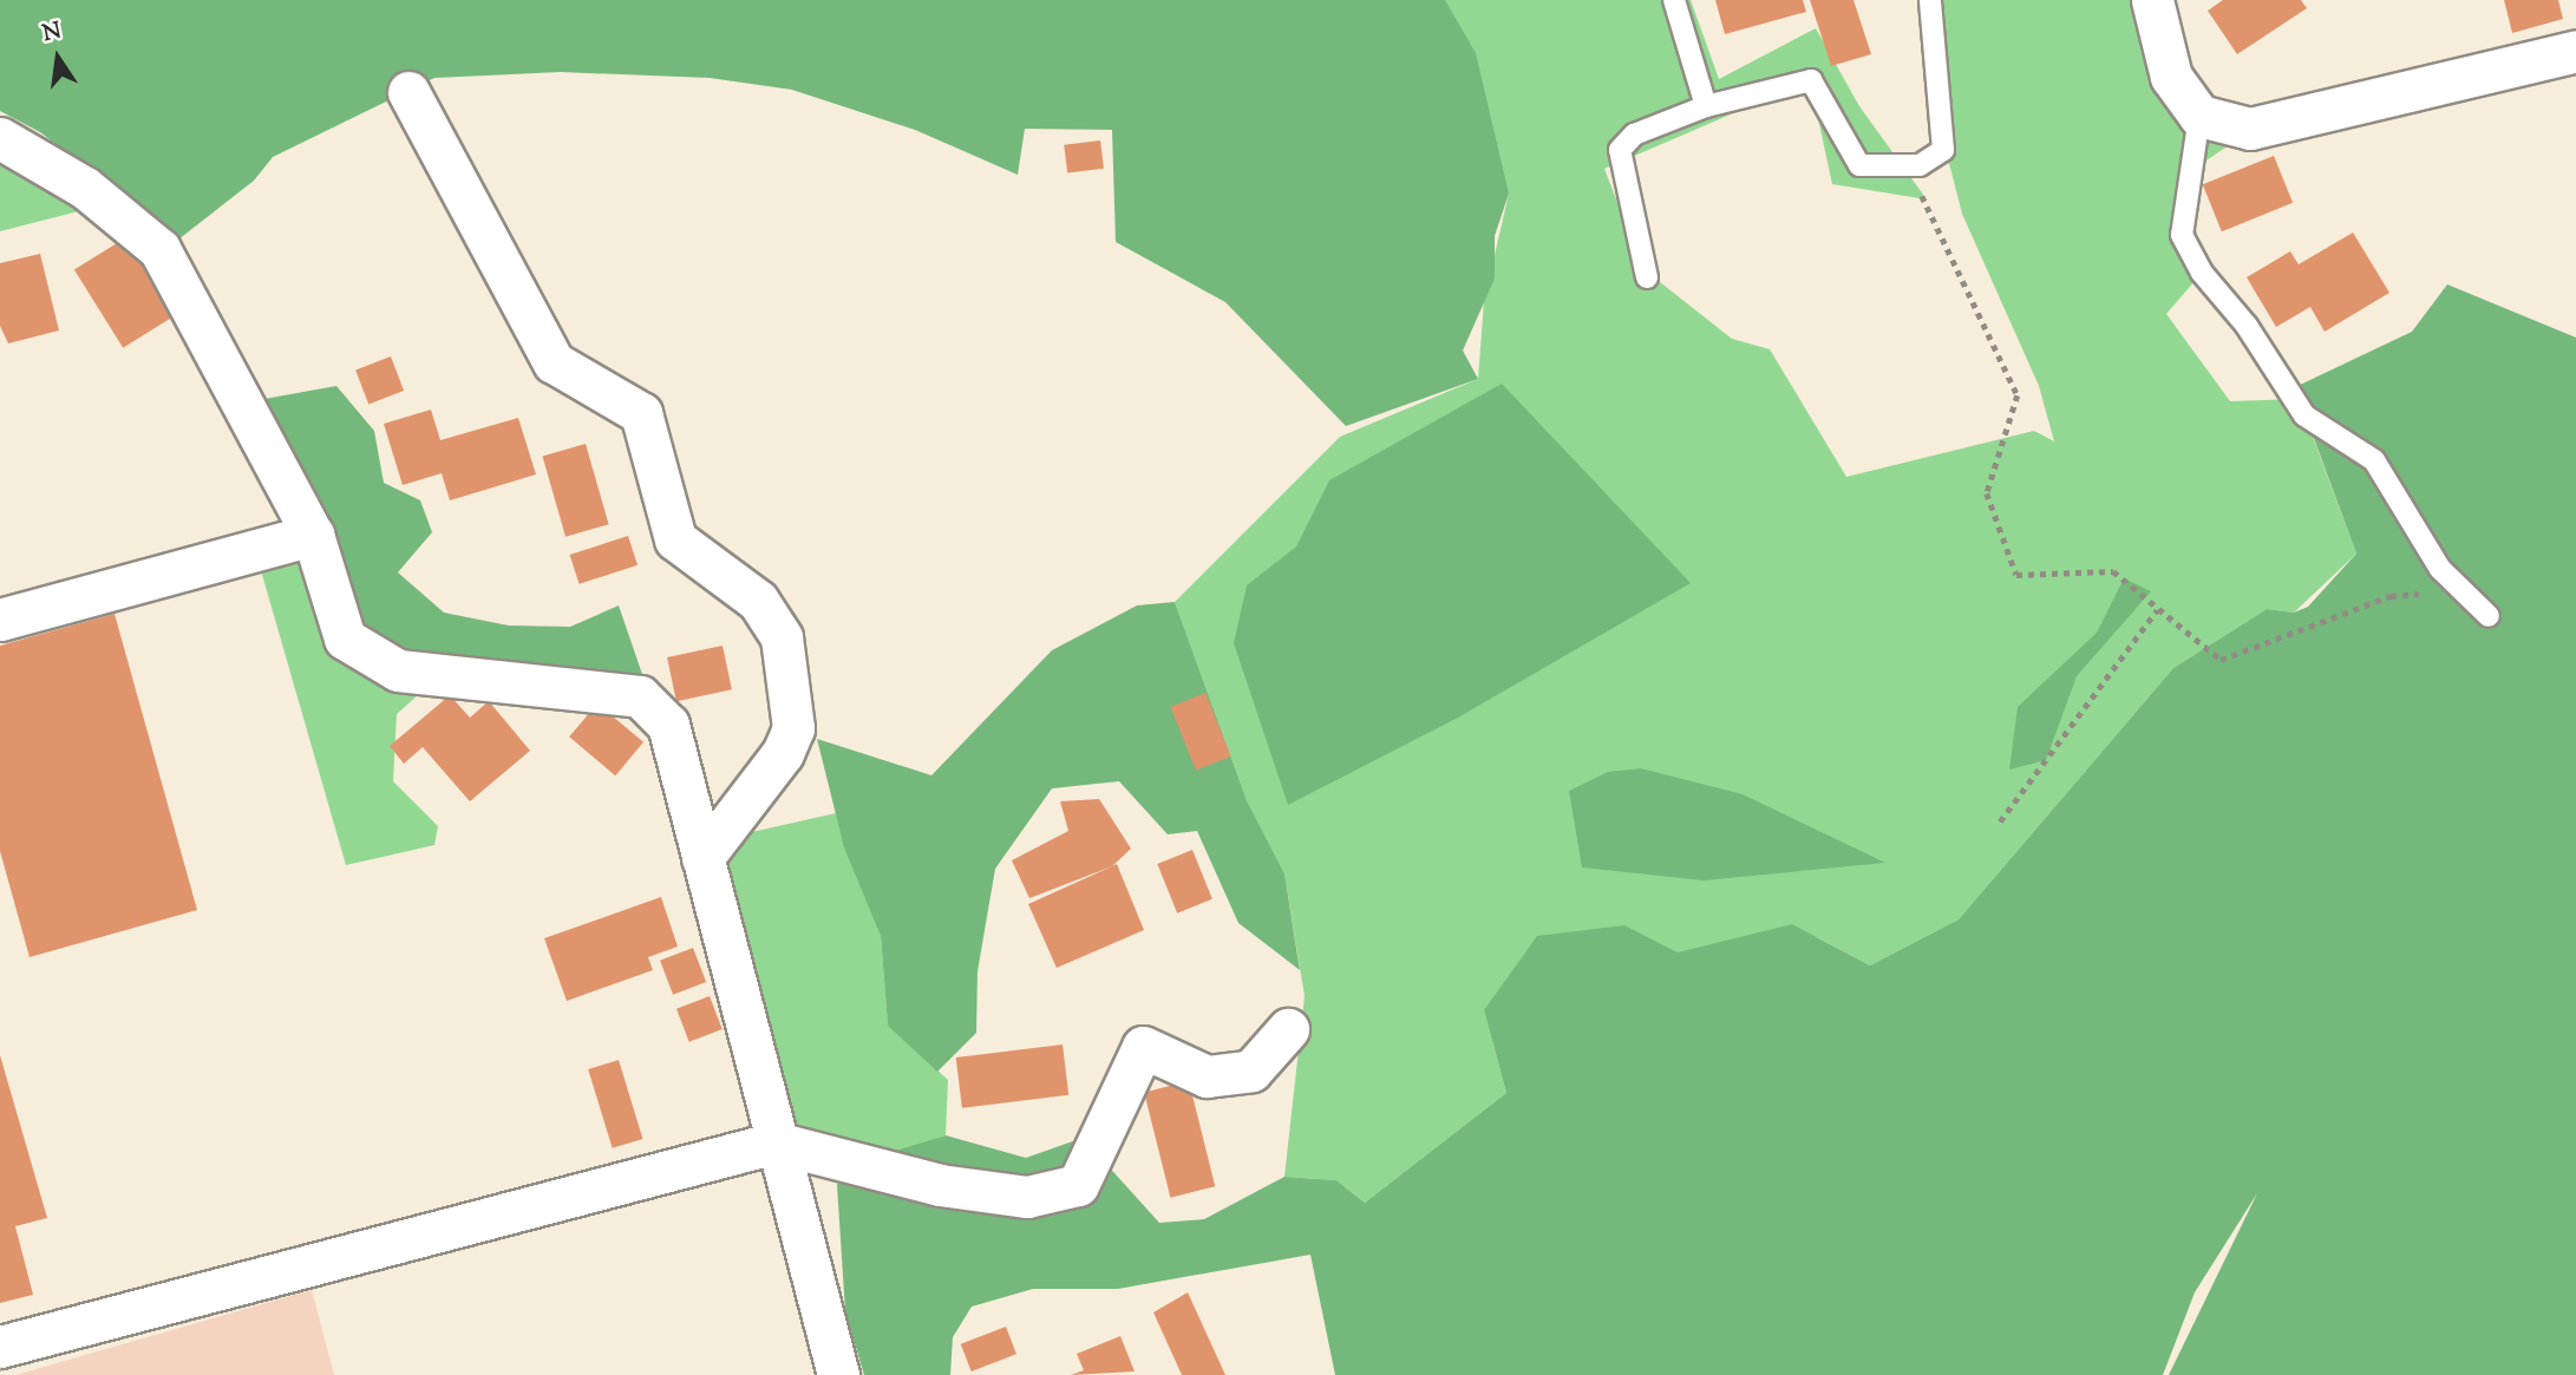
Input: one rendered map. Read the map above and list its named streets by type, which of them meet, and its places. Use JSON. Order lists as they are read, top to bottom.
{
  "north": "top"
}
